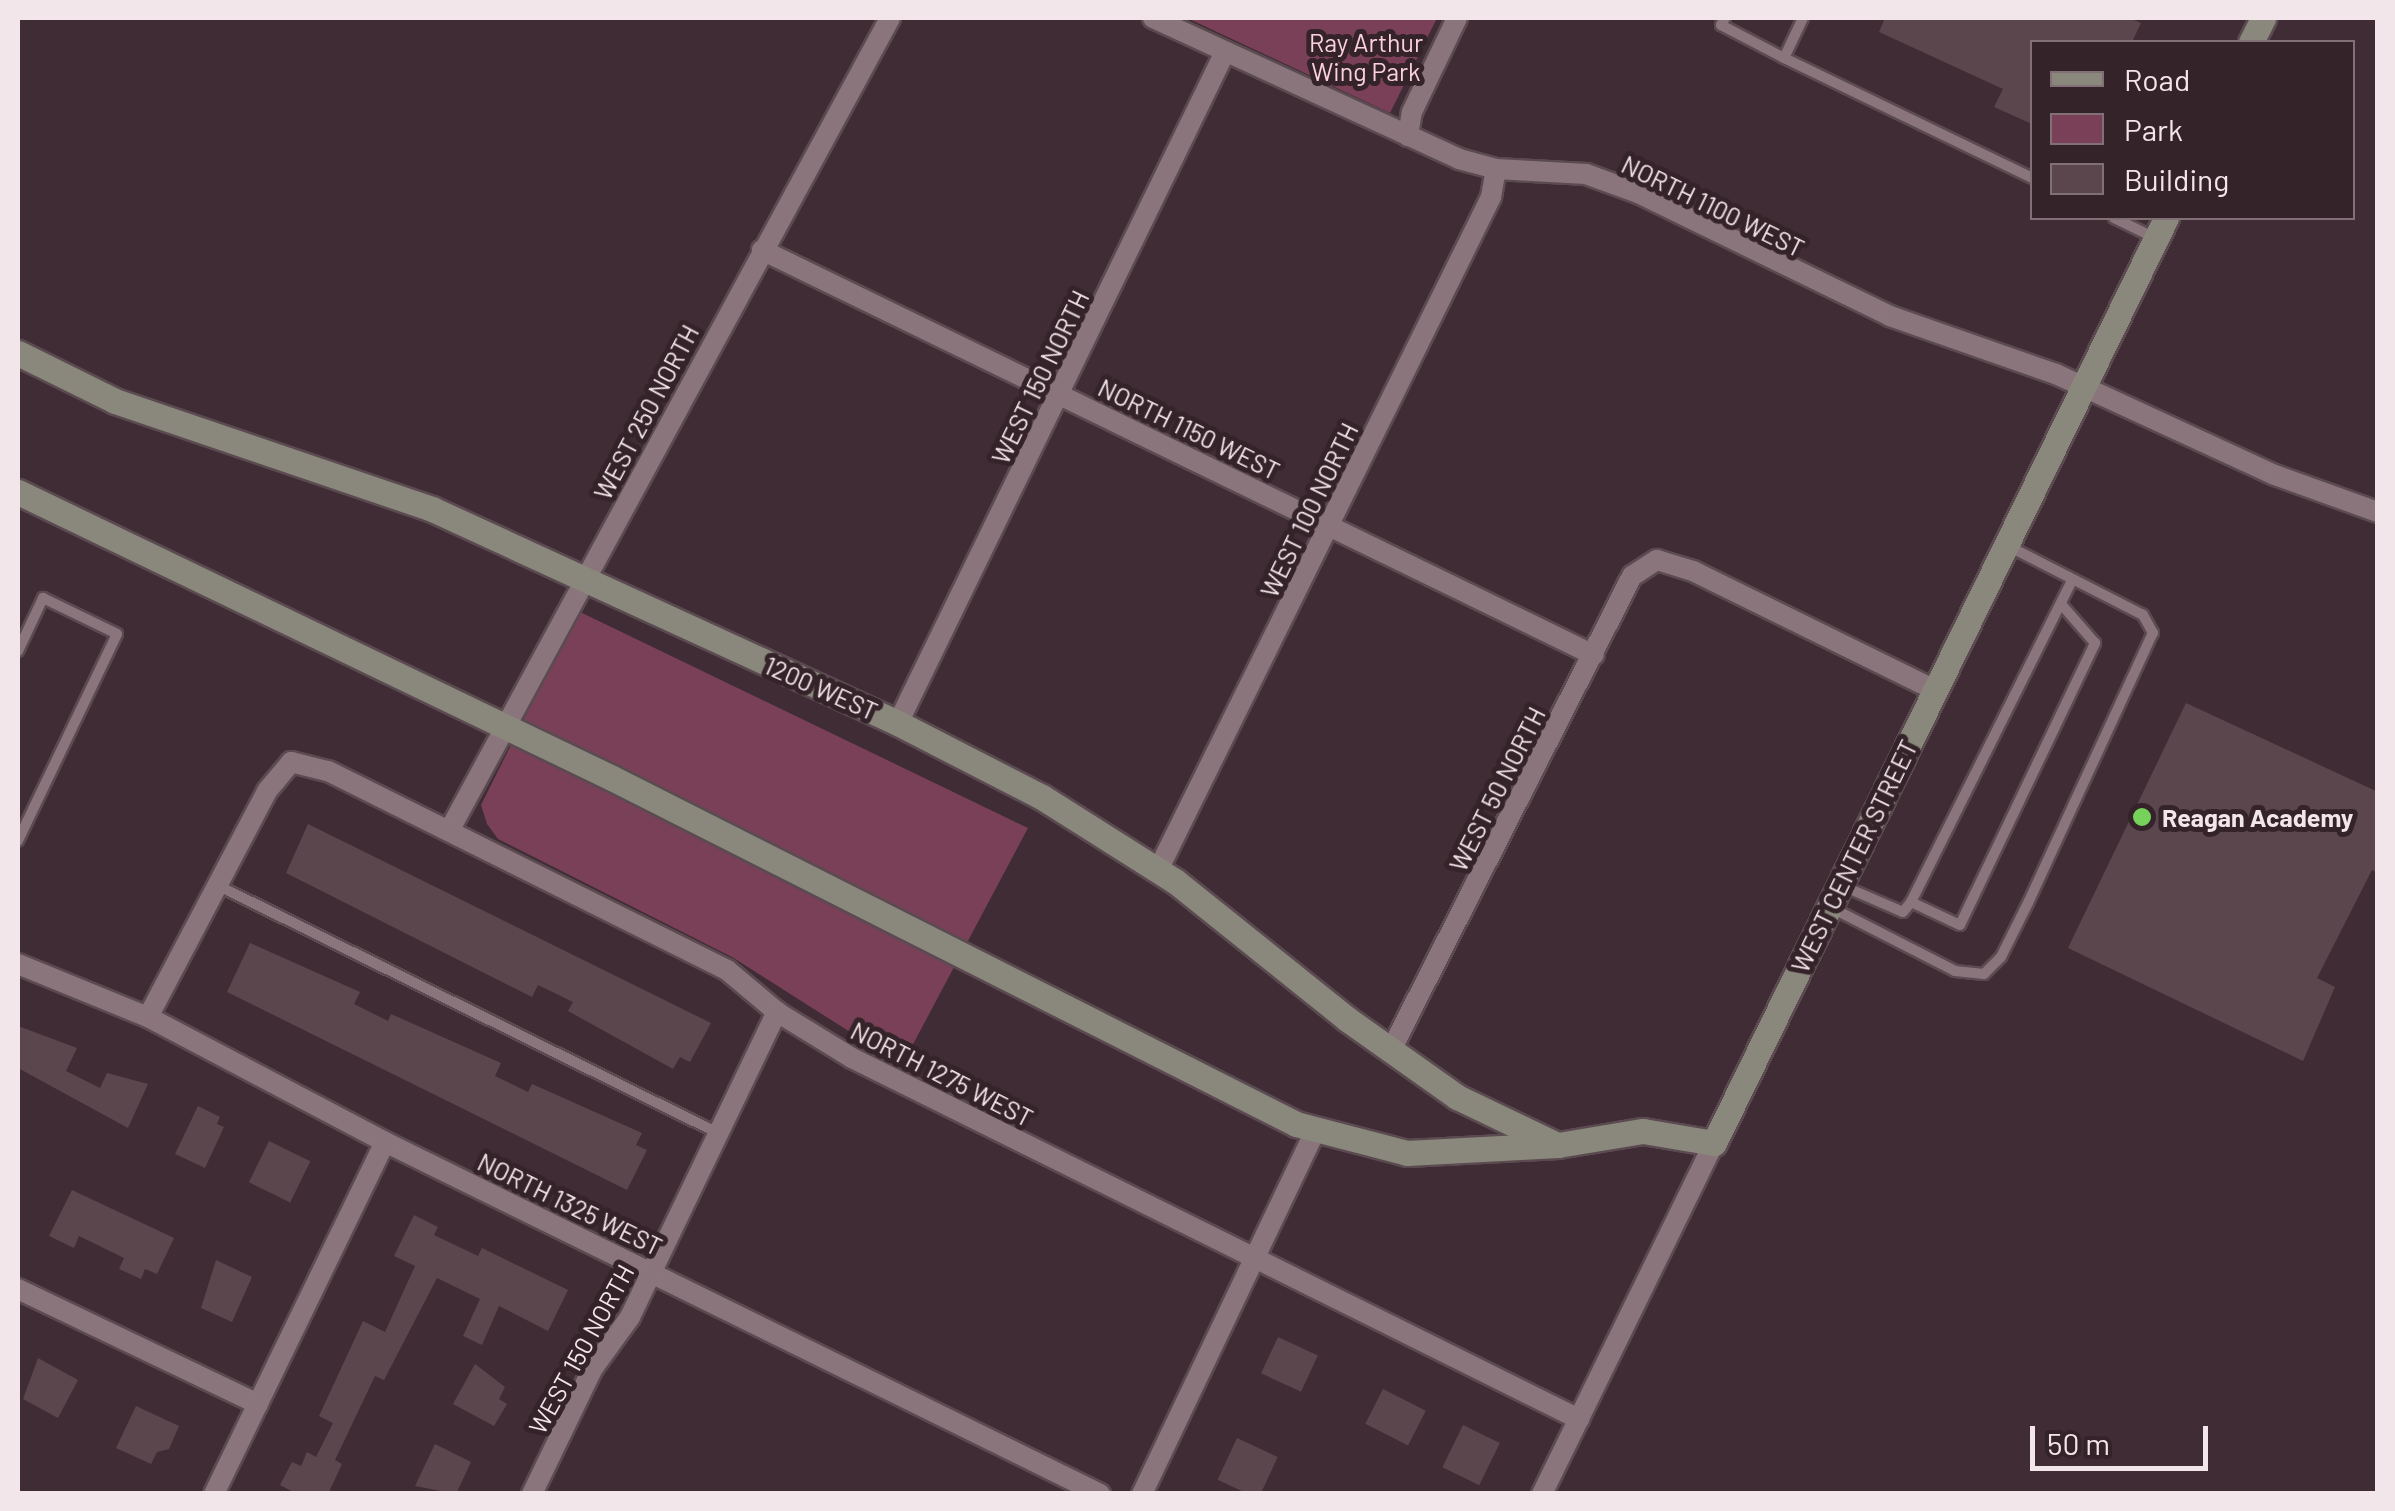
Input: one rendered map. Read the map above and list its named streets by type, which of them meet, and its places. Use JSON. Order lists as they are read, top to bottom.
{
  "streets": {
    "street": [
      "NORTH 1100 WEST",
      "WEST 150 NORTH",
      "WEST 250 NORTH",
      "NORTH 1150 WEST",
      "WEST 100 NORTH",
      "1200 WEST",
      "WEST 50 NORTH",
      "WEST CENTER STREET",
      "NORTH 1275 WEST",
      "NORTH 1325 WEST"
    ]
  },
  "crossings": [
    ["NORTH 1100 WEST", "WEST 150 NORTH"],
    ["NORTH 1100 WEST", "WEST 100 NORTH"],
    ["NORTH 1100 WEST", "WEST CENTER STREET"],
    ["WEST 150 NORTH", "NORTH 1150 WEST"],
    ["WEST 150 NORTH", "1200 WEST"],
    ["WEST 150 NORTH", "NORTH 1275 WEST"],
    ["WEST 150 NORTH", "NORTH 1325 WEST"],
    ["WEST 250 NORTH", "NORTH 1150 WEST"],
    ["WEST 250 NORTH", "1200 WEST"],
    ["WEST 250 NORTH", "NORTH 1275 WEST"],
    ["NORTH 1150 WEST", "WEST 100 NORTH"],
    ["NORTH 1150 WEST", "WEST 50 NORTH"],
    ["WEST 100 NORTH", "1200 WEST"],
    ["1200 WEST", "WEST 50 NORTH"],
    ["WEST 50 NORTH", "WEST CENTER STREET"],
    ["WEST CENTER STREET", "NORTH 1275 WEST"]
  ],
  "parks": ["Ray Arthur Wing Park"],
  "places": ["Reagan Academy"],
  "legend": ["Road", "Park", "Building"],
  "scale_bar": "50 m"
}
